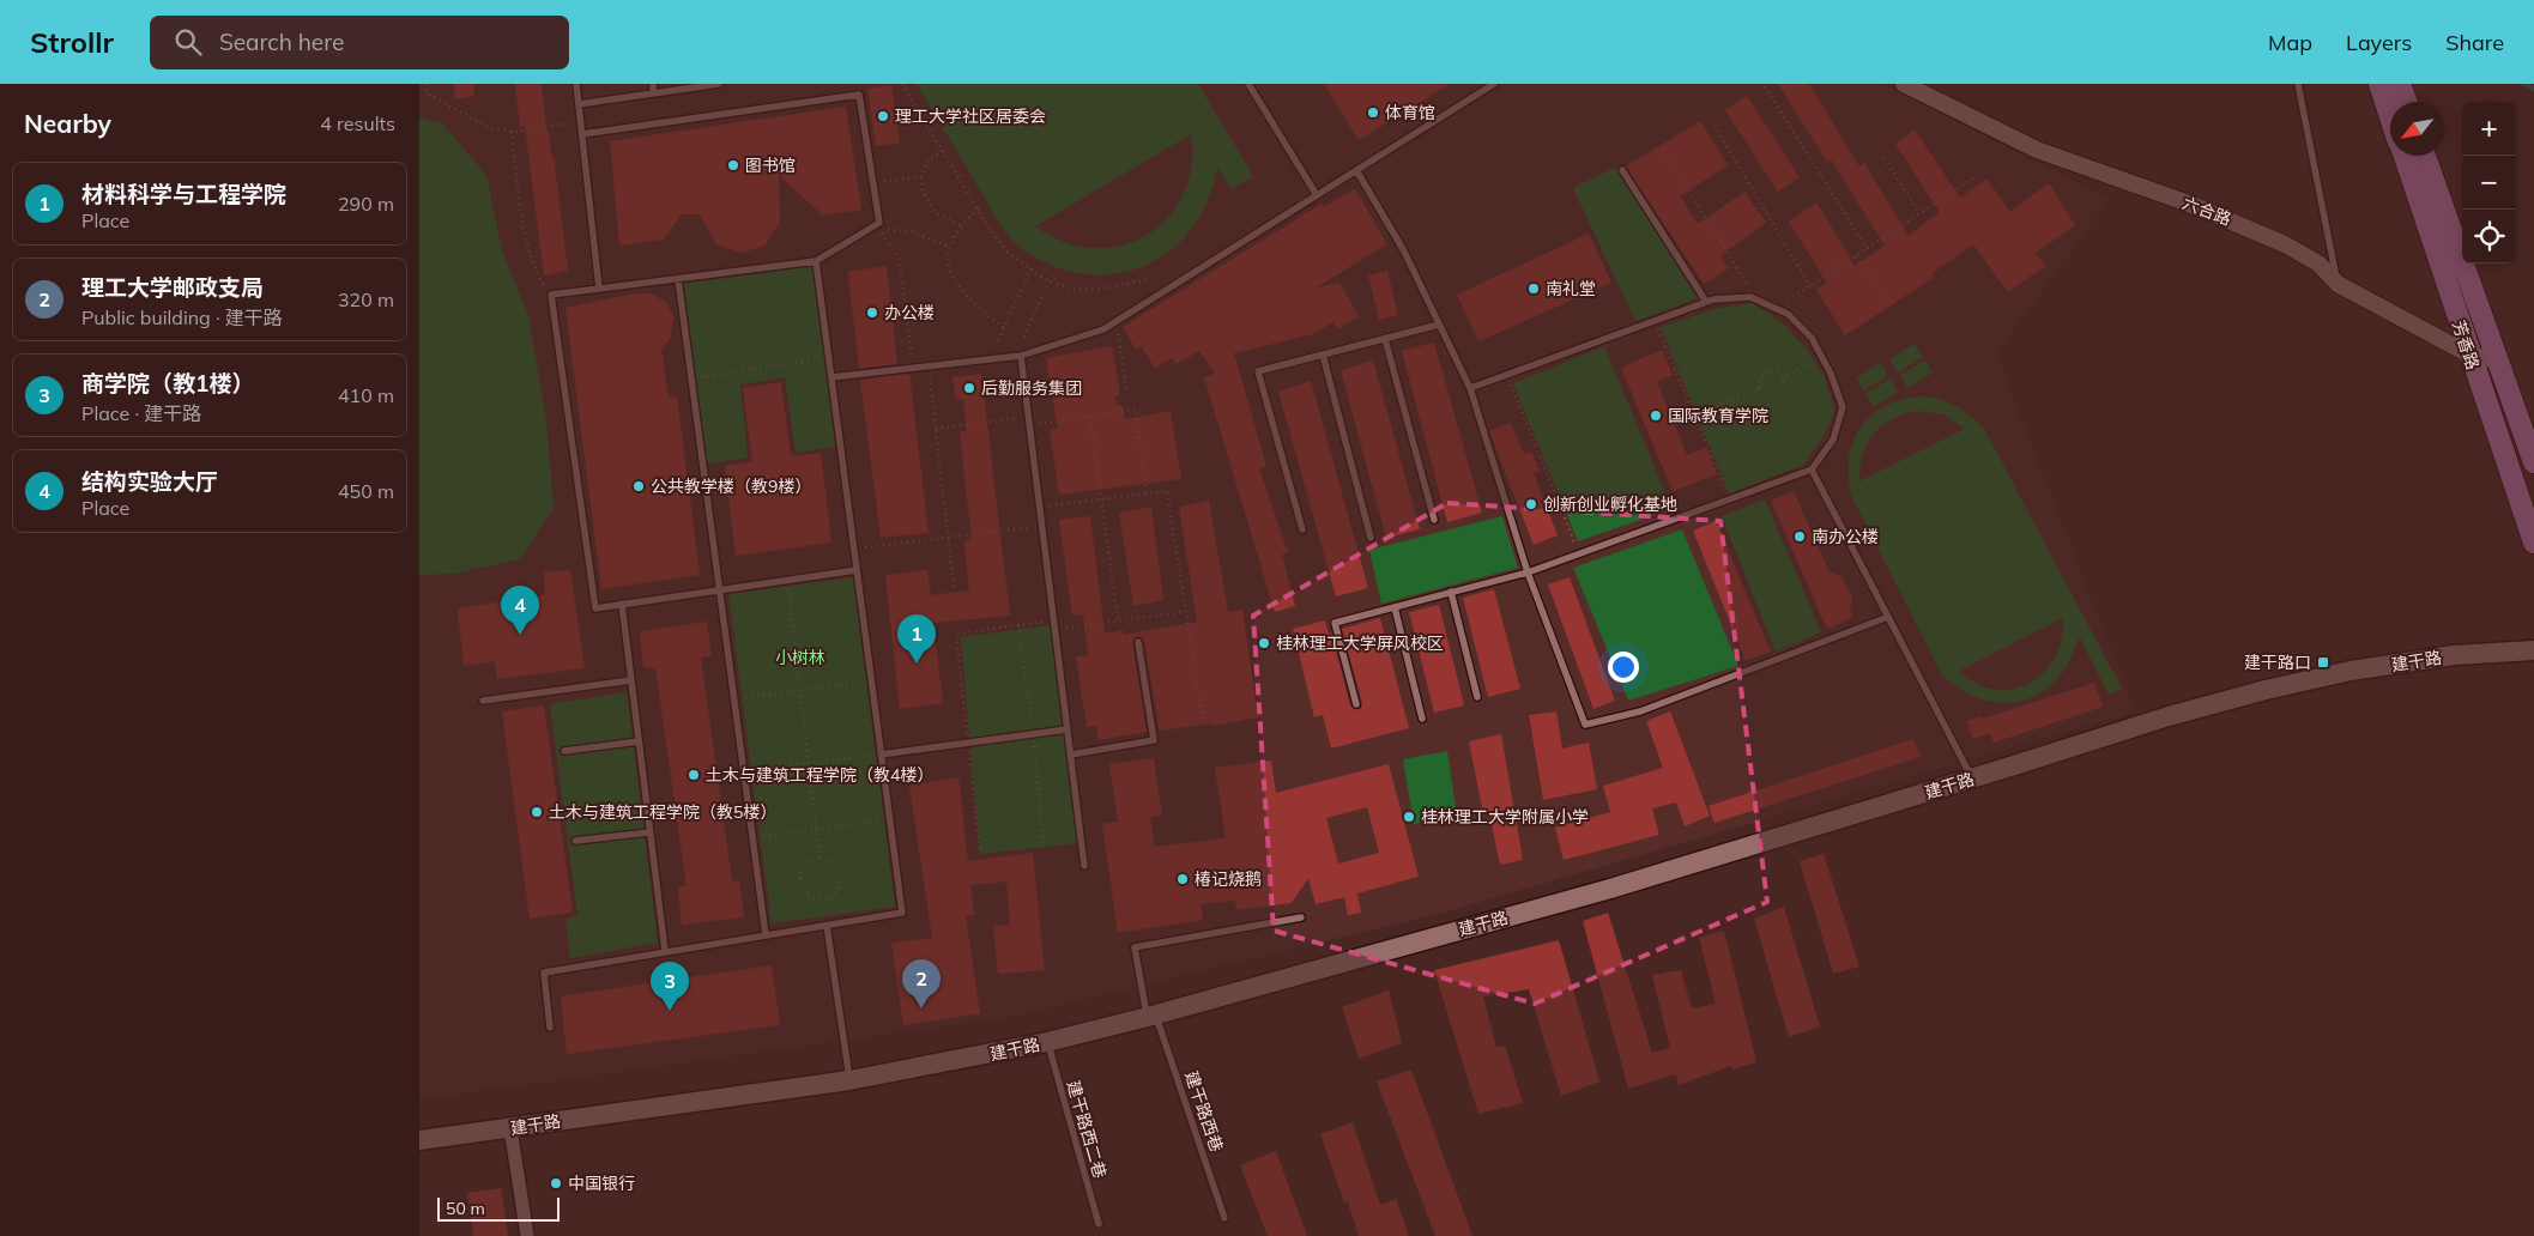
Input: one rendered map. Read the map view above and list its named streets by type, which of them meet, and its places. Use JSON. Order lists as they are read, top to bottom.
{
  "streets": {
    "main road": ["芳香路", "建干路"],
    "street": ["六合路"],
    "lane": ["建干路西巷", "建干路西二巷"]
  },
  "crossings": [
    ["六合路", "芳香路"],
    ["建干路", "建干路西巷"],
    ["建干路", "建干路西二巷"]
  ],
  "parks": ["小树林"],
  "places": {
    "other": [
      "体育馆",
      "理工大学社区居委会",
      "图书馆",
      "南礼堂",
      "办公楼",
      "后勤服务集团",
      "国际教育学院",
      "公共教学楼（教9楼）",
      "创新创业孵化基地",
      "南办公楼",
      "桂林理工大学屏风校区",
      "土木与建筑工程学院（教4楼）",
      "土木与建筑工程学院（教5楼）",
      "桂林理工大学附属小学",
      "椿记烧鹅",
      "中国银行"
    ],
    "transit": ["建干路口"]
  },
  "scale_bar": "50 m",
  "north": "bottom left",
  "page": {
    "header": "Strollr",
    "search": "Search here",
    "nav": ["Map", "Layers", "Share"],
    "heading": ["Nearby", "4 results"],
    "map_buttons": ["+", "−"],
    "list": [
      {
        "mark": "1",
        "name": "材料科学与工程学院",
        "note": "Place",
        "value": "290 m"
      },
      {
        "mark": "2",
        "name": "理工大学邮政支局",
        "note": "Public building · 建干路",
        "value": "320 m"
      },
      {
        "mark": "3",
        "name": "商学院（教1楼）",
        "note": "Place · 建干路",
        "value": "410 m"
      },
      {
        "mark": "4",
        "name": "结构实验大厅",
        "note": "Place",
        "value": "450 m"
      }
    ],
    "pins": [
      "4",
      "1",
      "2",
      "3"
    ],
    "scale": "50 m"
  }
}
